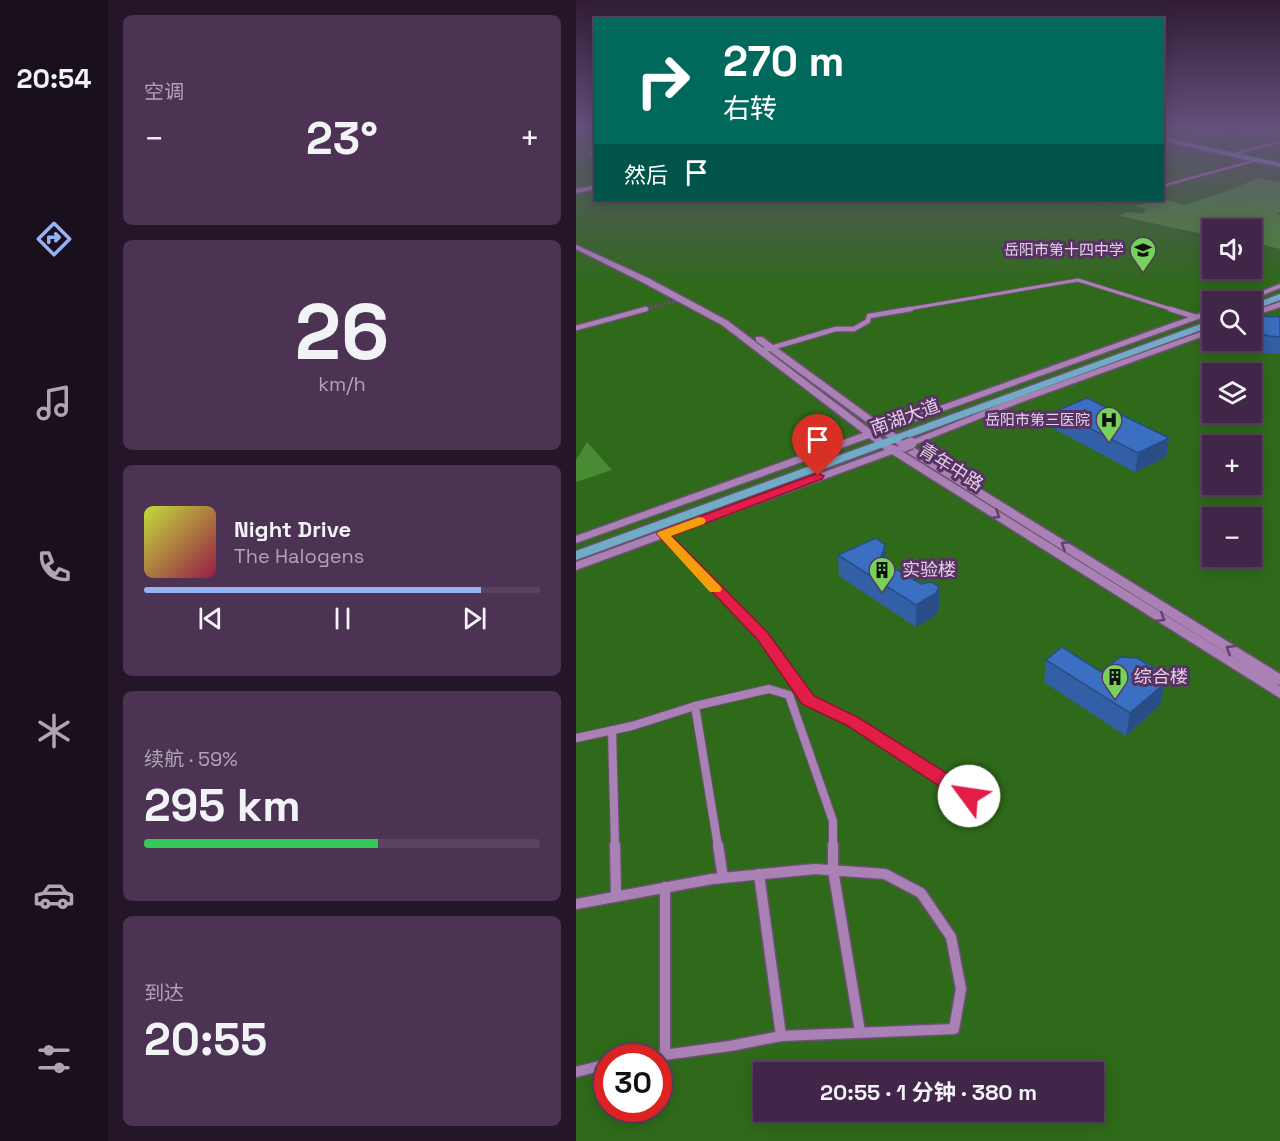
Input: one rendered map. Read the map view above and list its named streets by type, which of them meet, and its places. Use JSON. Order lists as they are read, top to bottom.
{
  "streets": {
    "main road": ["南湖大道", "青年中路"]
  },
  "crossings": [
    ["南湖大道", "青年中路"]
  ],
  "places": {
    "school or university": ["岳阳市第十四中学"],
    "hospital": ["岳阳市第三医院"],
    "building": ["实验楼", "综合楼"]
  },
  "page": {
    "tabs": "20:54",
    "tile": [
      "空调",
      ["26", "km/h"],
      ["续航 · 59%", "295 km"],
      ["到达", "20:55"]
    ],
    "turn": ["270 m", "右转"],
    "heat": ["−", "23°", "+"],
    "then": "然后",
    "map_buttons": ["+", "−"],
    "song": ["Night Drive", "The Halogens"],
    "limit": "30",
    "trip": "20:55 · 1 分钟 · 380 m"
  }
}
